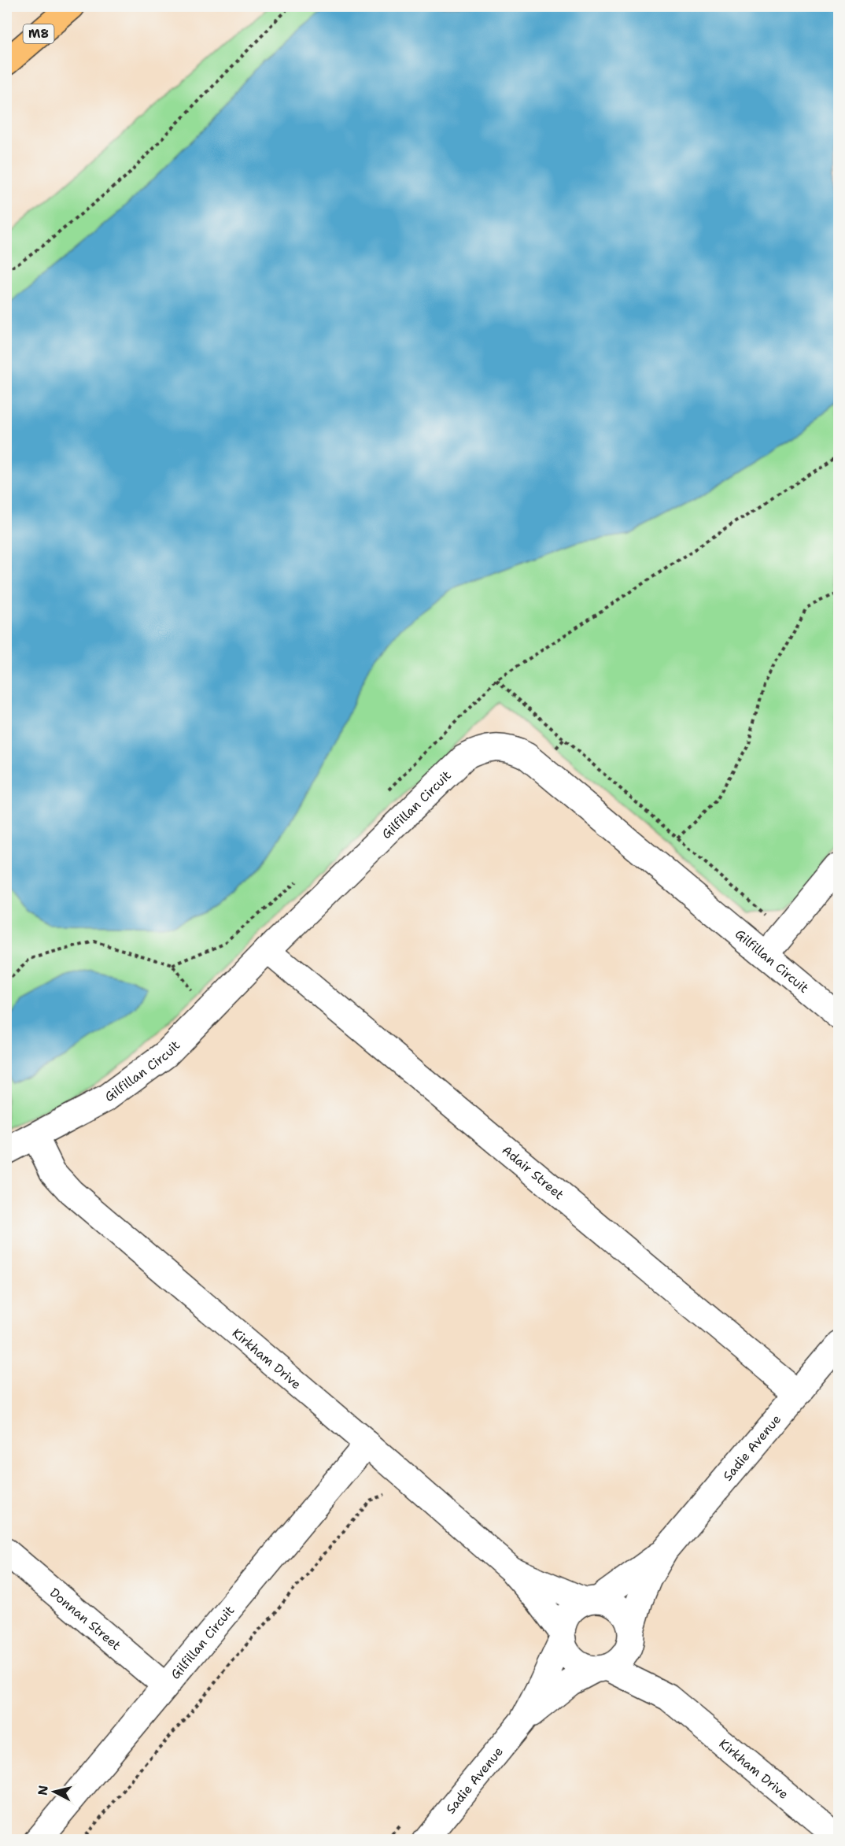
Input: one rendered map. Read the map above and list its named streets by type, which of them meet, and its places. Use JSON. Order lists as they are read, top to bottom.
{
  "streets": {
    "highway": ["M8"],
    "street": [
      "Gilfillan Circuit",
      "Adair Street",
      "Kirkham Drive",
      "Sadie Avenue",
      "Donnan Street"
    ]
  },
  "crossings": [
    ["Gilfillan Circuit", "Adair Street"],
    ["Gilfillan Circuit", "Kirkham Drive"],
    ["Gilfillan Circuit", "Donnan Street"],
    ["Adair Street", "Sadie Avenue"],
    ["Kirkham Drive", "Sadie Avenue"]
  ],
  "north": "left"
}
